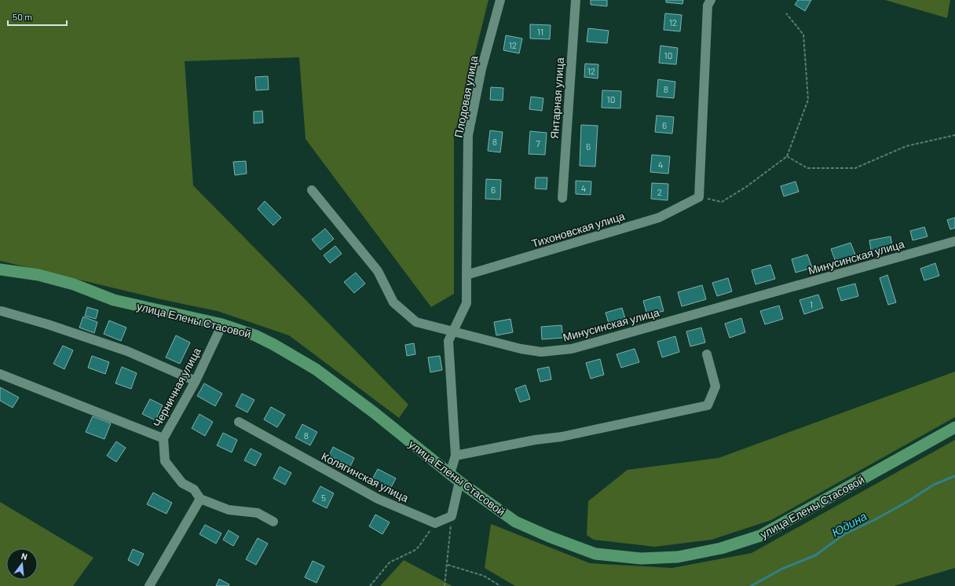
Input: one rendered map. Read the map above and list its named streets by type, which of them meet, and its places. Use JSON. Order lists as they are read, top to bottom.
{
  "streets": {
    "main road": ["улица Елены Стасовой"],
    "street": [
      "Плодовая улица",
      "Янтарная улица",
      "Тихоновская улица",
      "Минусинская улица",
      "Черничная улица",
      "Колягинская улица"
    ]
  },
  "crossings": [
    ["Плодовая улица", "Тихоновская улица"],
    ["улица Елены Стасовой", "Черничная улица"]
  ],
  "water": ["Юдина"],
  "house_numbers": [
    "12",
    "11",
    "12",
    "10",
    "12",
    "8",
    "10",
    "6",
    "8",
    "7",
    "6",
    "4",
    "4",
    "6",
    "2",
    "1",
    "8",
    "5"
  ],
  "scale_bar": "50 m",
  "north": "top"
}
